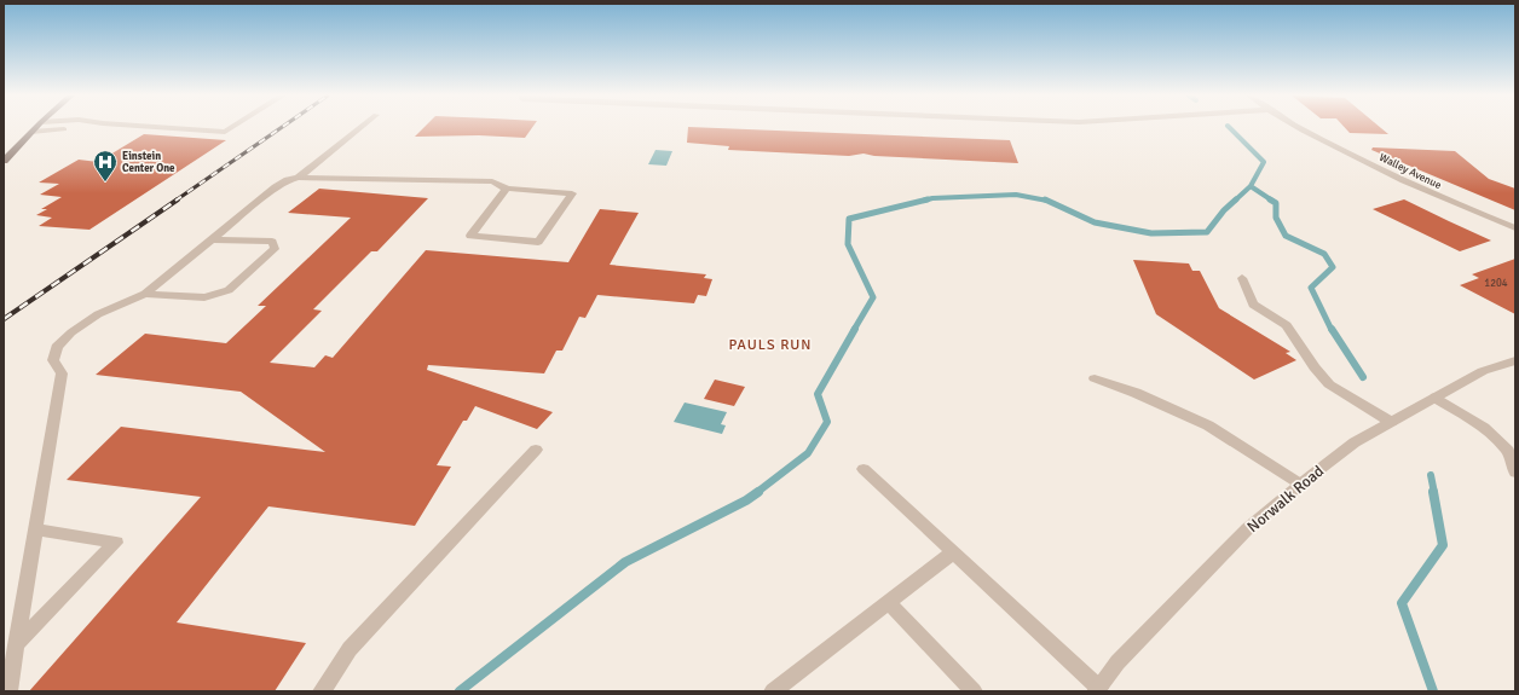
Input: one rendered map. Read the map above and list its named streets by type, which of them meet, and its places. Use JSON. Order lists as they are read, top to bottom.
{
  "streets": {
    "street": ["Walley Avenue", "Norwalk Road"]
  },
  "districts": ["PAULS RUN"],
  "places": {
    "hospital": ["Einstein Center One"]
  },
  "house_numbers": ["1204"]
}
